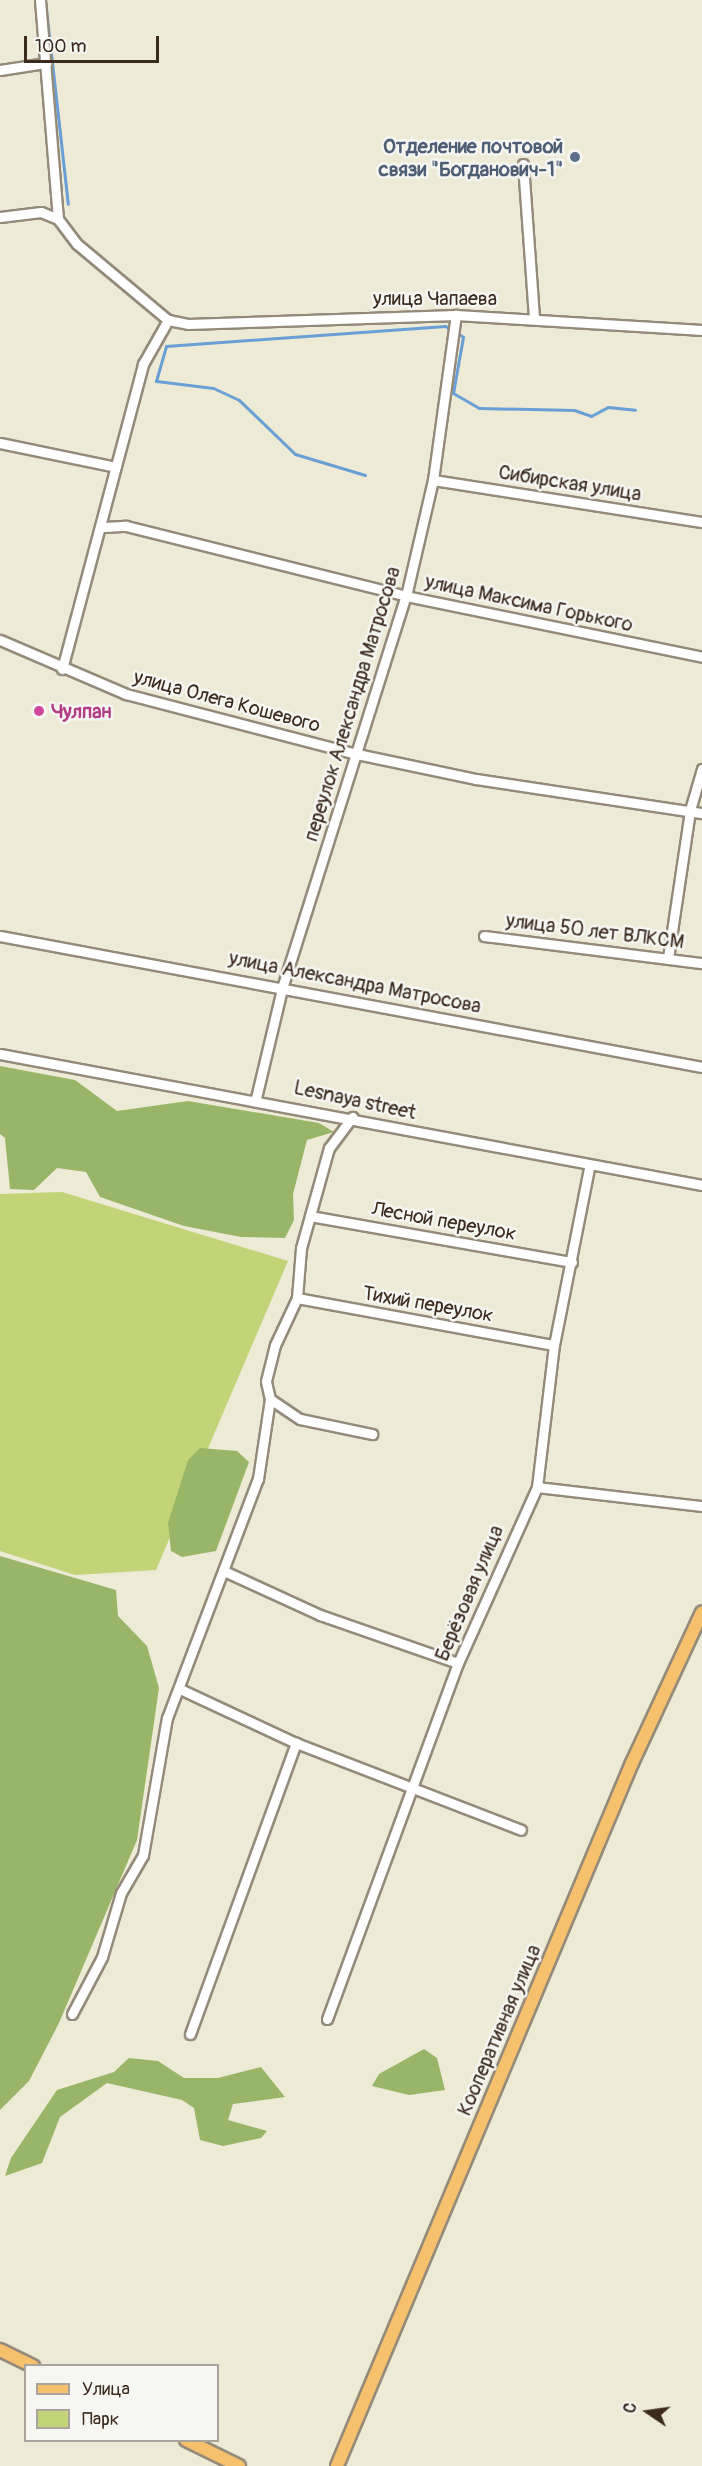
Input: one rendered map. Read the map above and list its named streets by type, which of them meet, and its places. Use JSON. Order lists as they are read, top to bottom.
{
  "streets": {
    "main road": ["Кооперативная улица"],
    "street": [
      "улица Чапаева",
      "Сибирская улица",
      "улица Максима Горького",
      "улица Олега Кошевого",
      "переулок Александра Матросова",
      "улица 50 лет ВЛКСМ",
      "улица Александра Матросова",
      "Lesnaya street",
      "Лесной переулок",
      "Тихий переулок",
      "Берёзовая улица"
    ]
  },
  "crossings": [
    ["улица Чапаева", "переулок Александра Матросова"],
    ["Сибирская улица", "переулок Александра Матросова"],
    ["улица Максима Горького", "переулок Александра Матросова"],
    ["улица Олега Кошевого", "переулок Александра Матросова"],
    ["переулок Александра Матросова", "улица Александра Матросова"],
    ["переулок Александра Матросова", "Lesnaya street"],
    ["Lesnaya street", "Берёзовая улица"],
    ["Лесной переулок", "Берёзовая улица"],
    ["Тихий переулок", "Берёзовая улица"]
  ],
  "places": ["Отделение почтовой связи \"Богданович-1\"", "Чулпан"],
  "legend": ["Улица", "Парк"],
  "scale_bar": "100 m",
  "north": "left"
}
